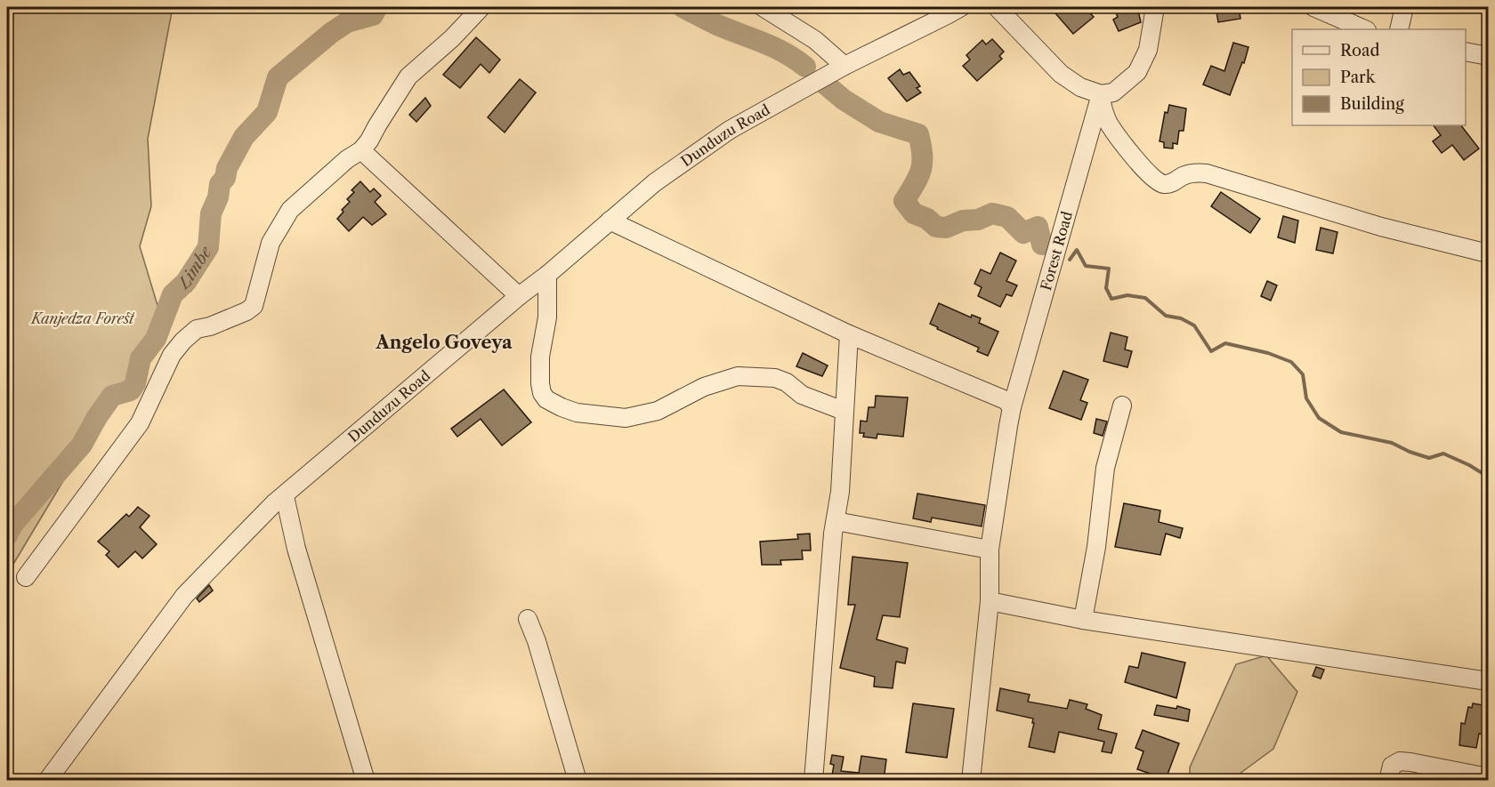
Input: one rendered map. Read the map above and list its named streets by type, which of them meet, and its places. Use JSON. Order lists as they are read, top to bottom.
{
  "streets": {
    "street": ["Dunduzu Road", "Forest Road"]
  },
  "districts": ["Angelo Goveya"],
  "water": ["Limbe"],
  "parks": ["Kanjedza Forest"],
  "legend": ["Road", "Park", "Building"]
}
